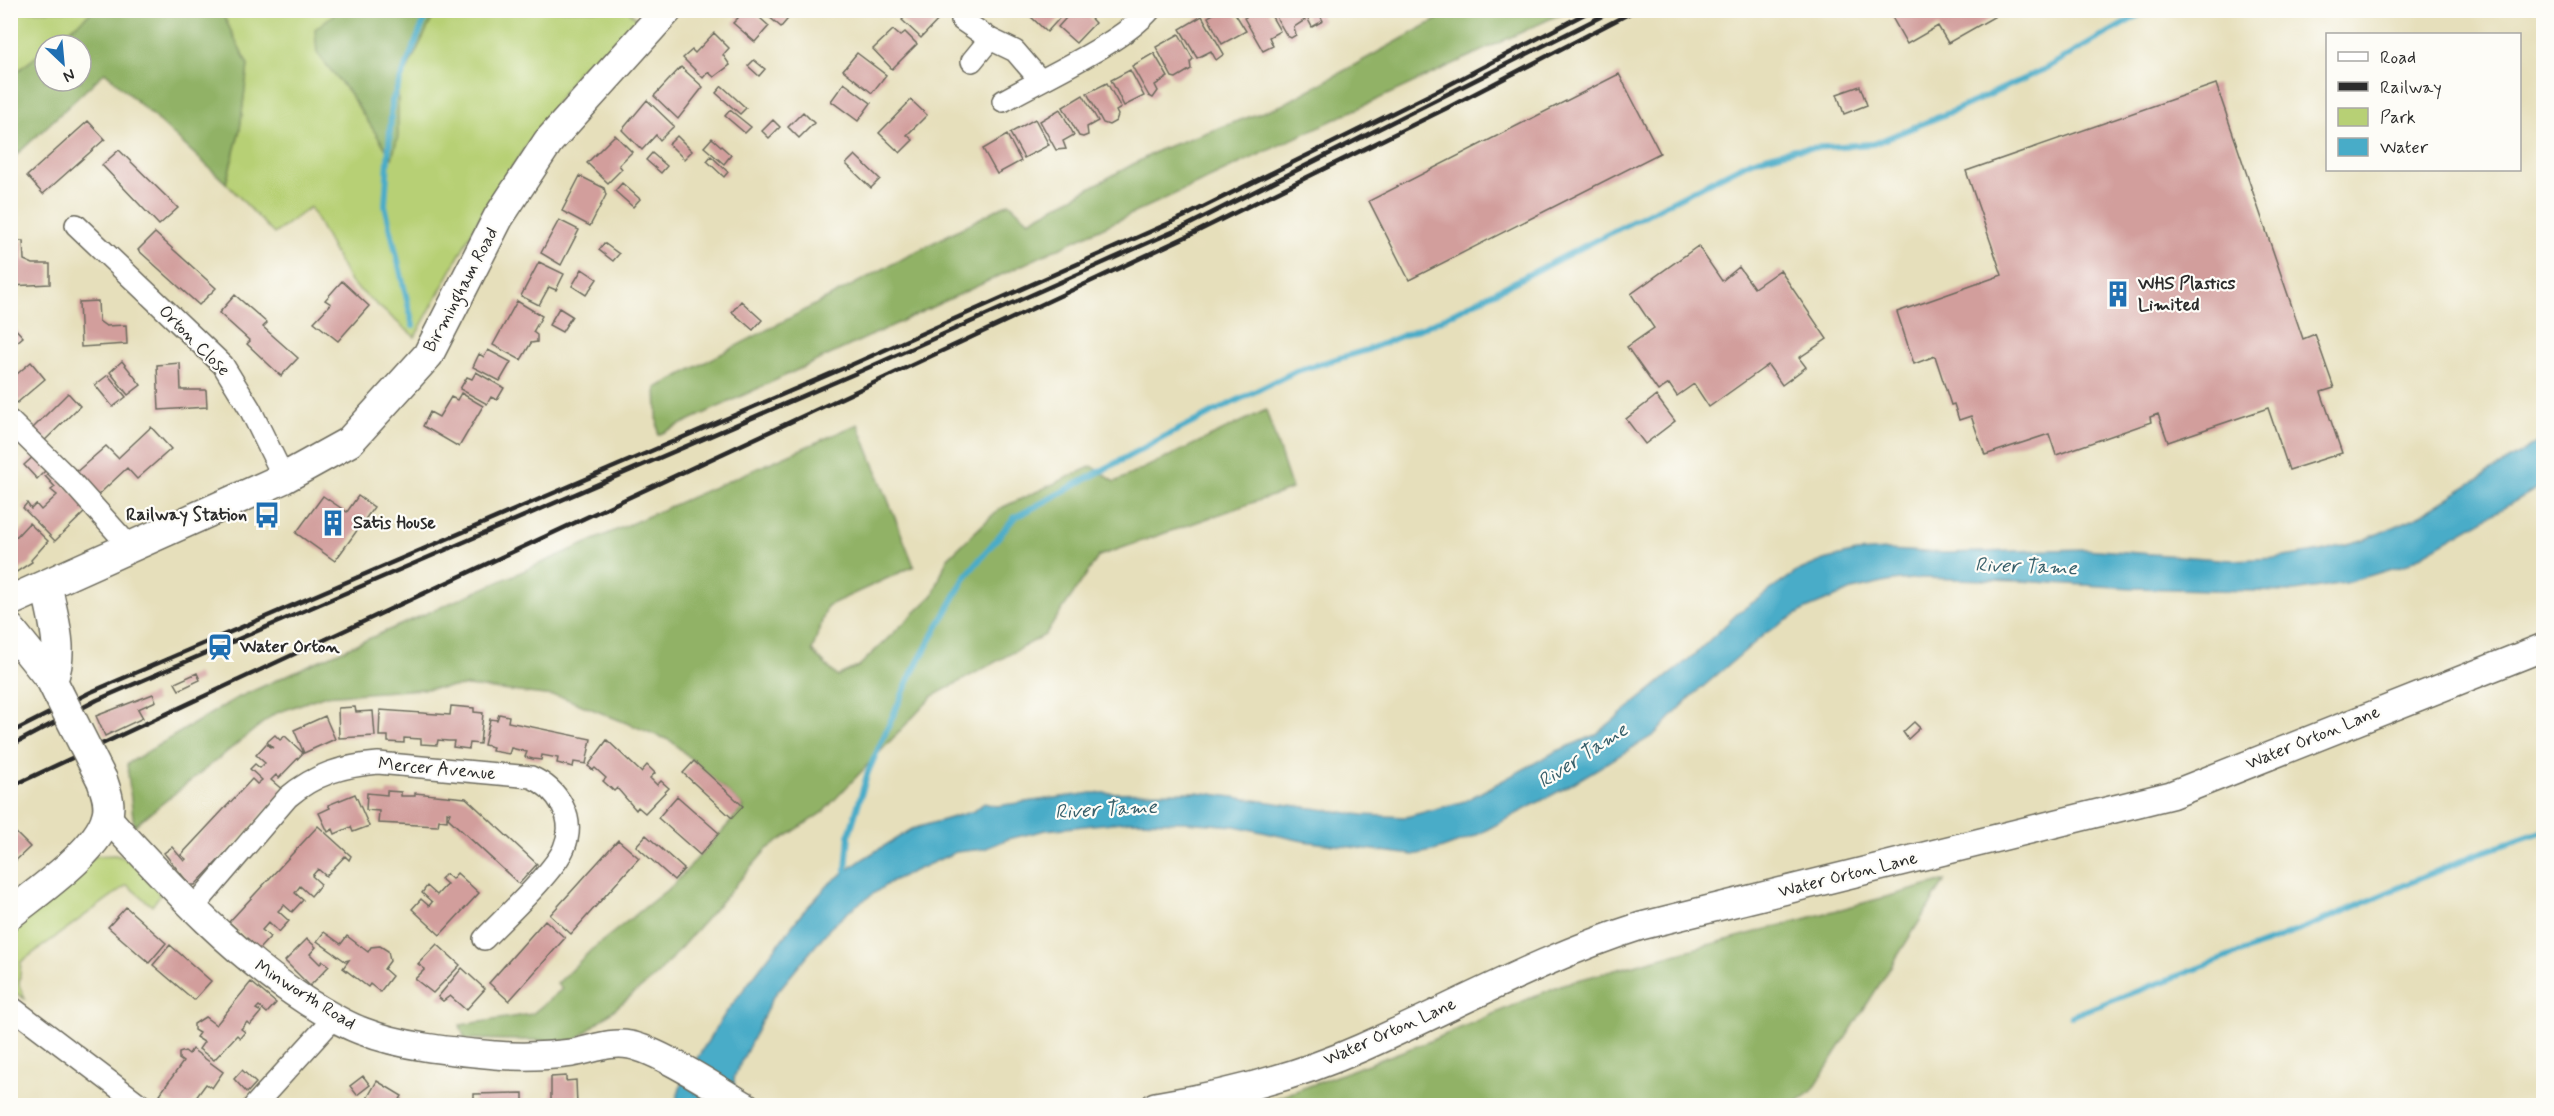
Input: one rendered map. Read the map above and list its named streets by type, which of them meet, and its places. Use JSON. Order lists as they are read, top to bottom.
{
  "streets": {
    "main road": ["Birmingham Road"],
    "street": [
      "Orton Close",
      "Water Orton Lane",
      "Mercer Avenue",
      "Minworth Road"
    ]
  },
  "crossings": [
    ["Birmingham Road", "Orton Close"],
    ["Mercer Avenue", "Minworth Road"]
  ],
  "water": ["River Tame"],
  "places": {
    "building": ["WHS Plastics Limited", "Satis House"],
    "bus stop": ["Railway Station"],
    "station": ["Water Orton"]
  },
  "legend": [
    "Road",
    "Railway",
    "Park",
    "Water"
  ],
  "north": "bottom right"
}
